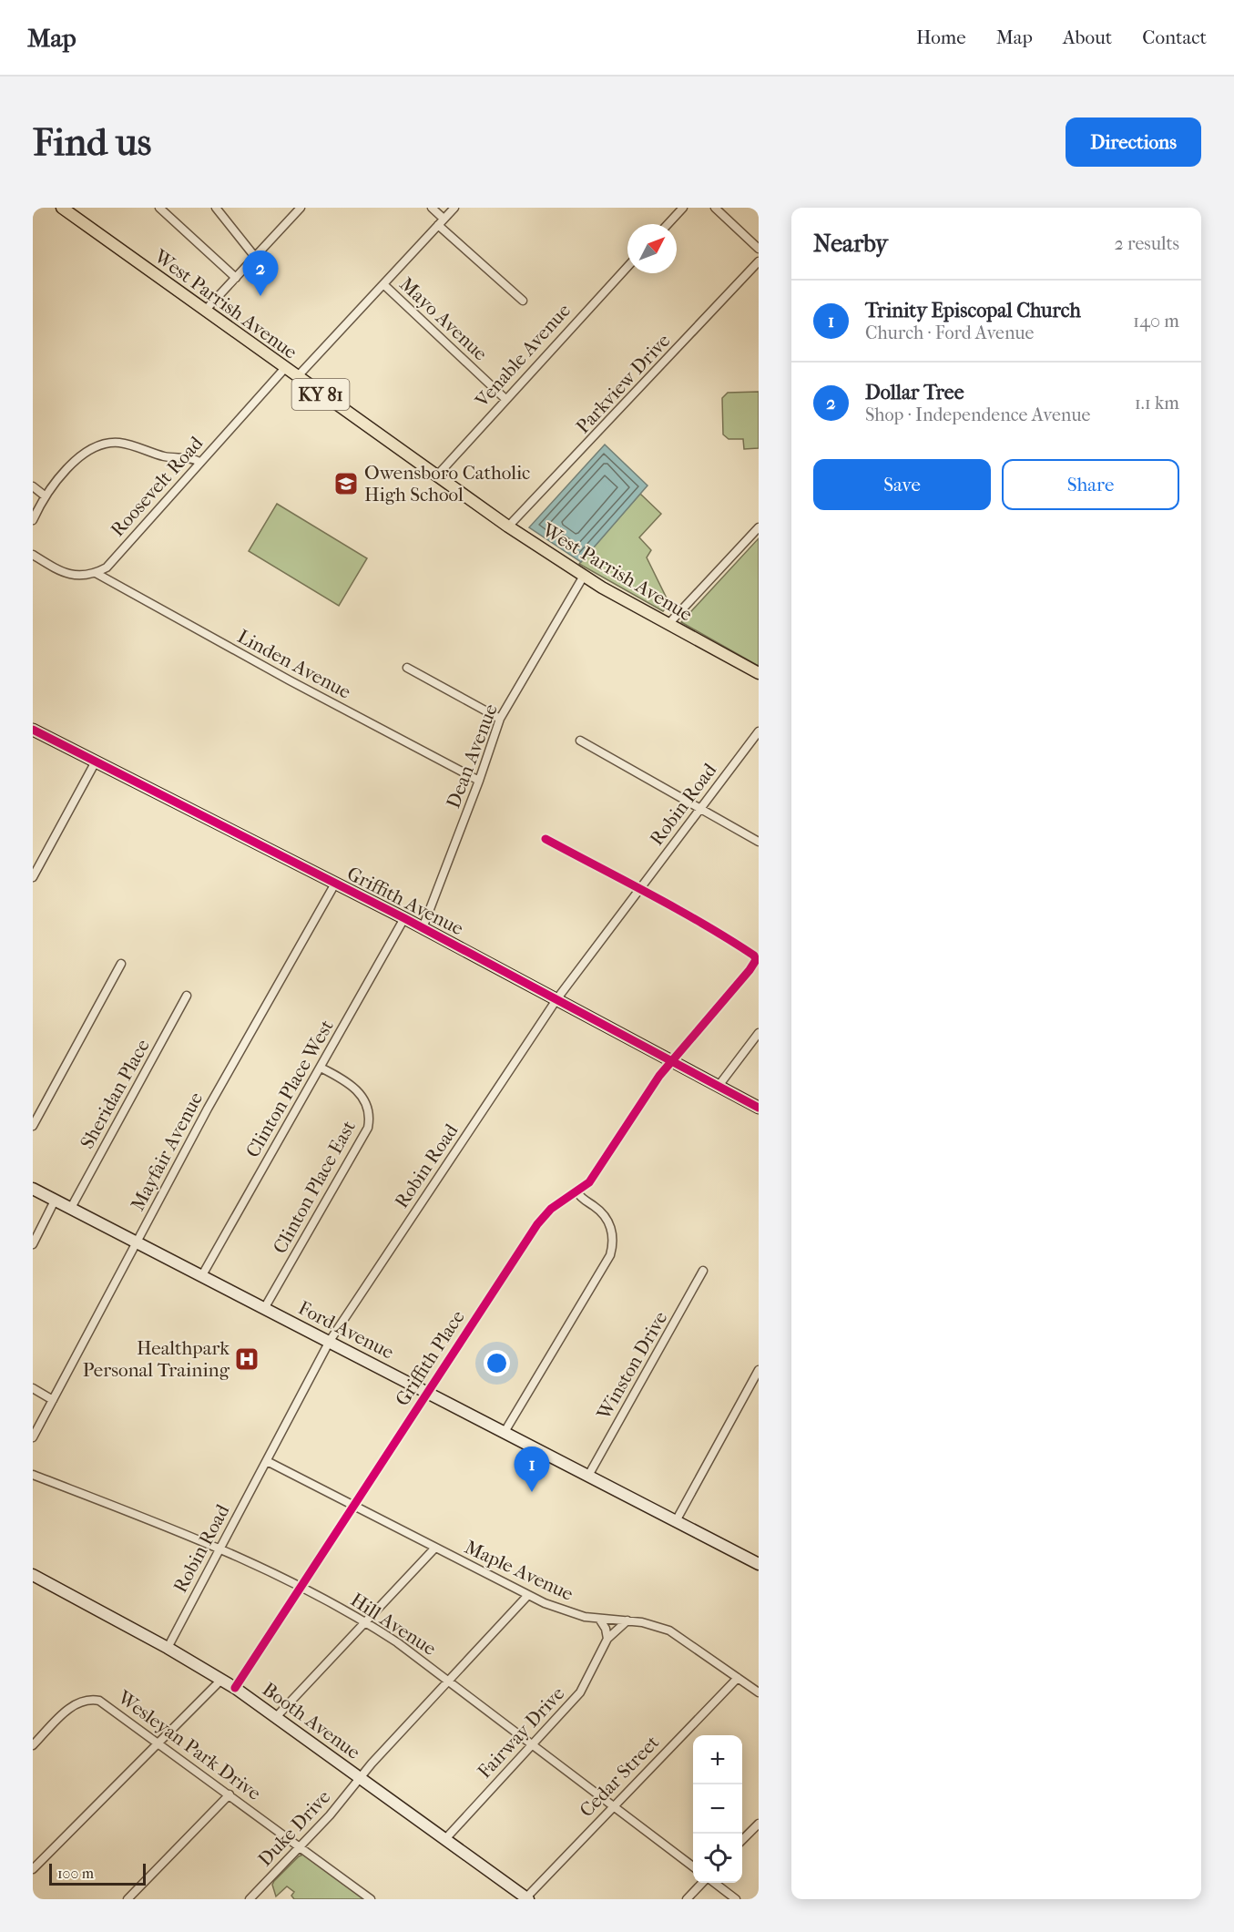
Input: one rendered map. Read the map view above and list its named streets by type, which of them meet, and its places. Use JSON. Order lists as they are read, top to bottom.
{
  "streets": {
    "main road": ["West Parrish Avenue", "KY 81"],
    "street": [
      "Mayo Avenue",
      "Venable Avenue",
      "Parkview Drive",
      "Roosevelt Road",
      "Linden Avenue",
      "Dean Avenue",
      "Robin Road",
      "Griffith Avenue",
      "Clinton Place West",
      "Sheridan Place",
      "Mayfair Avenue",
      "Clinton Place East",
      "Ford Avenue",
      "Griffith Place",
      "Winston Drive",
      "Maple Avenue",
      "Hill Avenue",
      "Booth Avenue",
      "Fairway Drive",
      "Wesleyan Park Drive",
      "Cedar Street",
      "Duke Drive"
    ]
  },
  "crossings": [
    ["West Parrish Avenue", "Venable Avenue"],
    ["West Parrish Avenue", "Parkview Drive"],
    ["West Parrish Avenue", "Roosevelt Road"],
    ["West Parrish Avenue", "Dean Avenue"],
    ["Mayo Avenue", "Venable Avenue"],
    ["Roosevelt Road", "Linden Avenue"],
    ["Linden Avenue", "Dean Avenue"],
    ["Dean Avenue", "Griffith Avenue"],
    ["Robin Road", "Griffith Avenue"],
    ["Robin Road", "Ford Avenue"],
    ["Robin Road", "Griffith Place"],
    ["Robin Road", "Maple Avenue"],
    ["Robin Road", "Hill Avenue"],
    ["Robin Road", "Booth Avenue"],
    ["Griffith Avenue", "Clinton Place West"],
    ["Griffith Avenue", "Mayfair Avenue"],
    ["Griffith Avenue", "Griffith Place"],
    ["Clinton Place West", "Clinton Place East"],
    ["Clinton Place West", "Ford Avenue"],
    ["Sheridan Place", "Ford Avenue"],
    ["Mayfair Avenue", "Ford Avenue"],
    ["Clinton Place East", "Ford Avenue"],
    ["Ford Avenue", "Griffith Place"],
    ["Ford Avenue", "Winston Drive"],
    ["Griffith Place", "Maple Avenue"],
    ["Griffith Place", "Hill Avenue"],
    ["Griffith Place", "Booth Avenue"],
    ["Maple Avenue", "Fairway Drive"],
    ["Maple Avenue", "Cedar Street"],
    ["Maple Avenue", "Duke Drive"],
    ["Hill Avenue", "Fairway Drive"],
    ["Hill Avenue", "Cedar Street"],
    ["Hill Avenue", "Duke Drive"],
    ["Booth Avenue", "Fairway Drive"],
    ["Booth Avenue", "Cedar Street"],
    ["Booth Avenue", "Duke Drive"],
    ["Wesleyan Park Drive", "Duke Drive"]
  ],
  "places": {
    "school or university": ["Owensboro Catholic High School"],
    "hospital": ["Healthpark Personal Training"]
  },
  "scale_bar": "100 m",
  "north": "top right",
  "page": {
    "header": "Map",
    "nav": [
      "Home",
      "Map",
      "About",
      "Contact"
    ],
    "buttons": [
      "Directions",
      ["Save", "Share"]
    ],
    "title": "Find us",
    "heading": ["Nearby", "2 results"],
    "pins": ["2", "1"],
    "list": [
      {
        "mark": "1",
        "name": "Trinity Episcopal Church",
        "note": "Church · Ford Avenue",
        "value": "140 m"
      },
      {
        "mark": "2",
        "name": "Dollar Tree",
        "note": "Shop · Independence Avenue",
        "value": "1.1 km"
      }
    ],
    "map_buttons": ["+", "−"],
    "scale": "100 m"
  }
}
